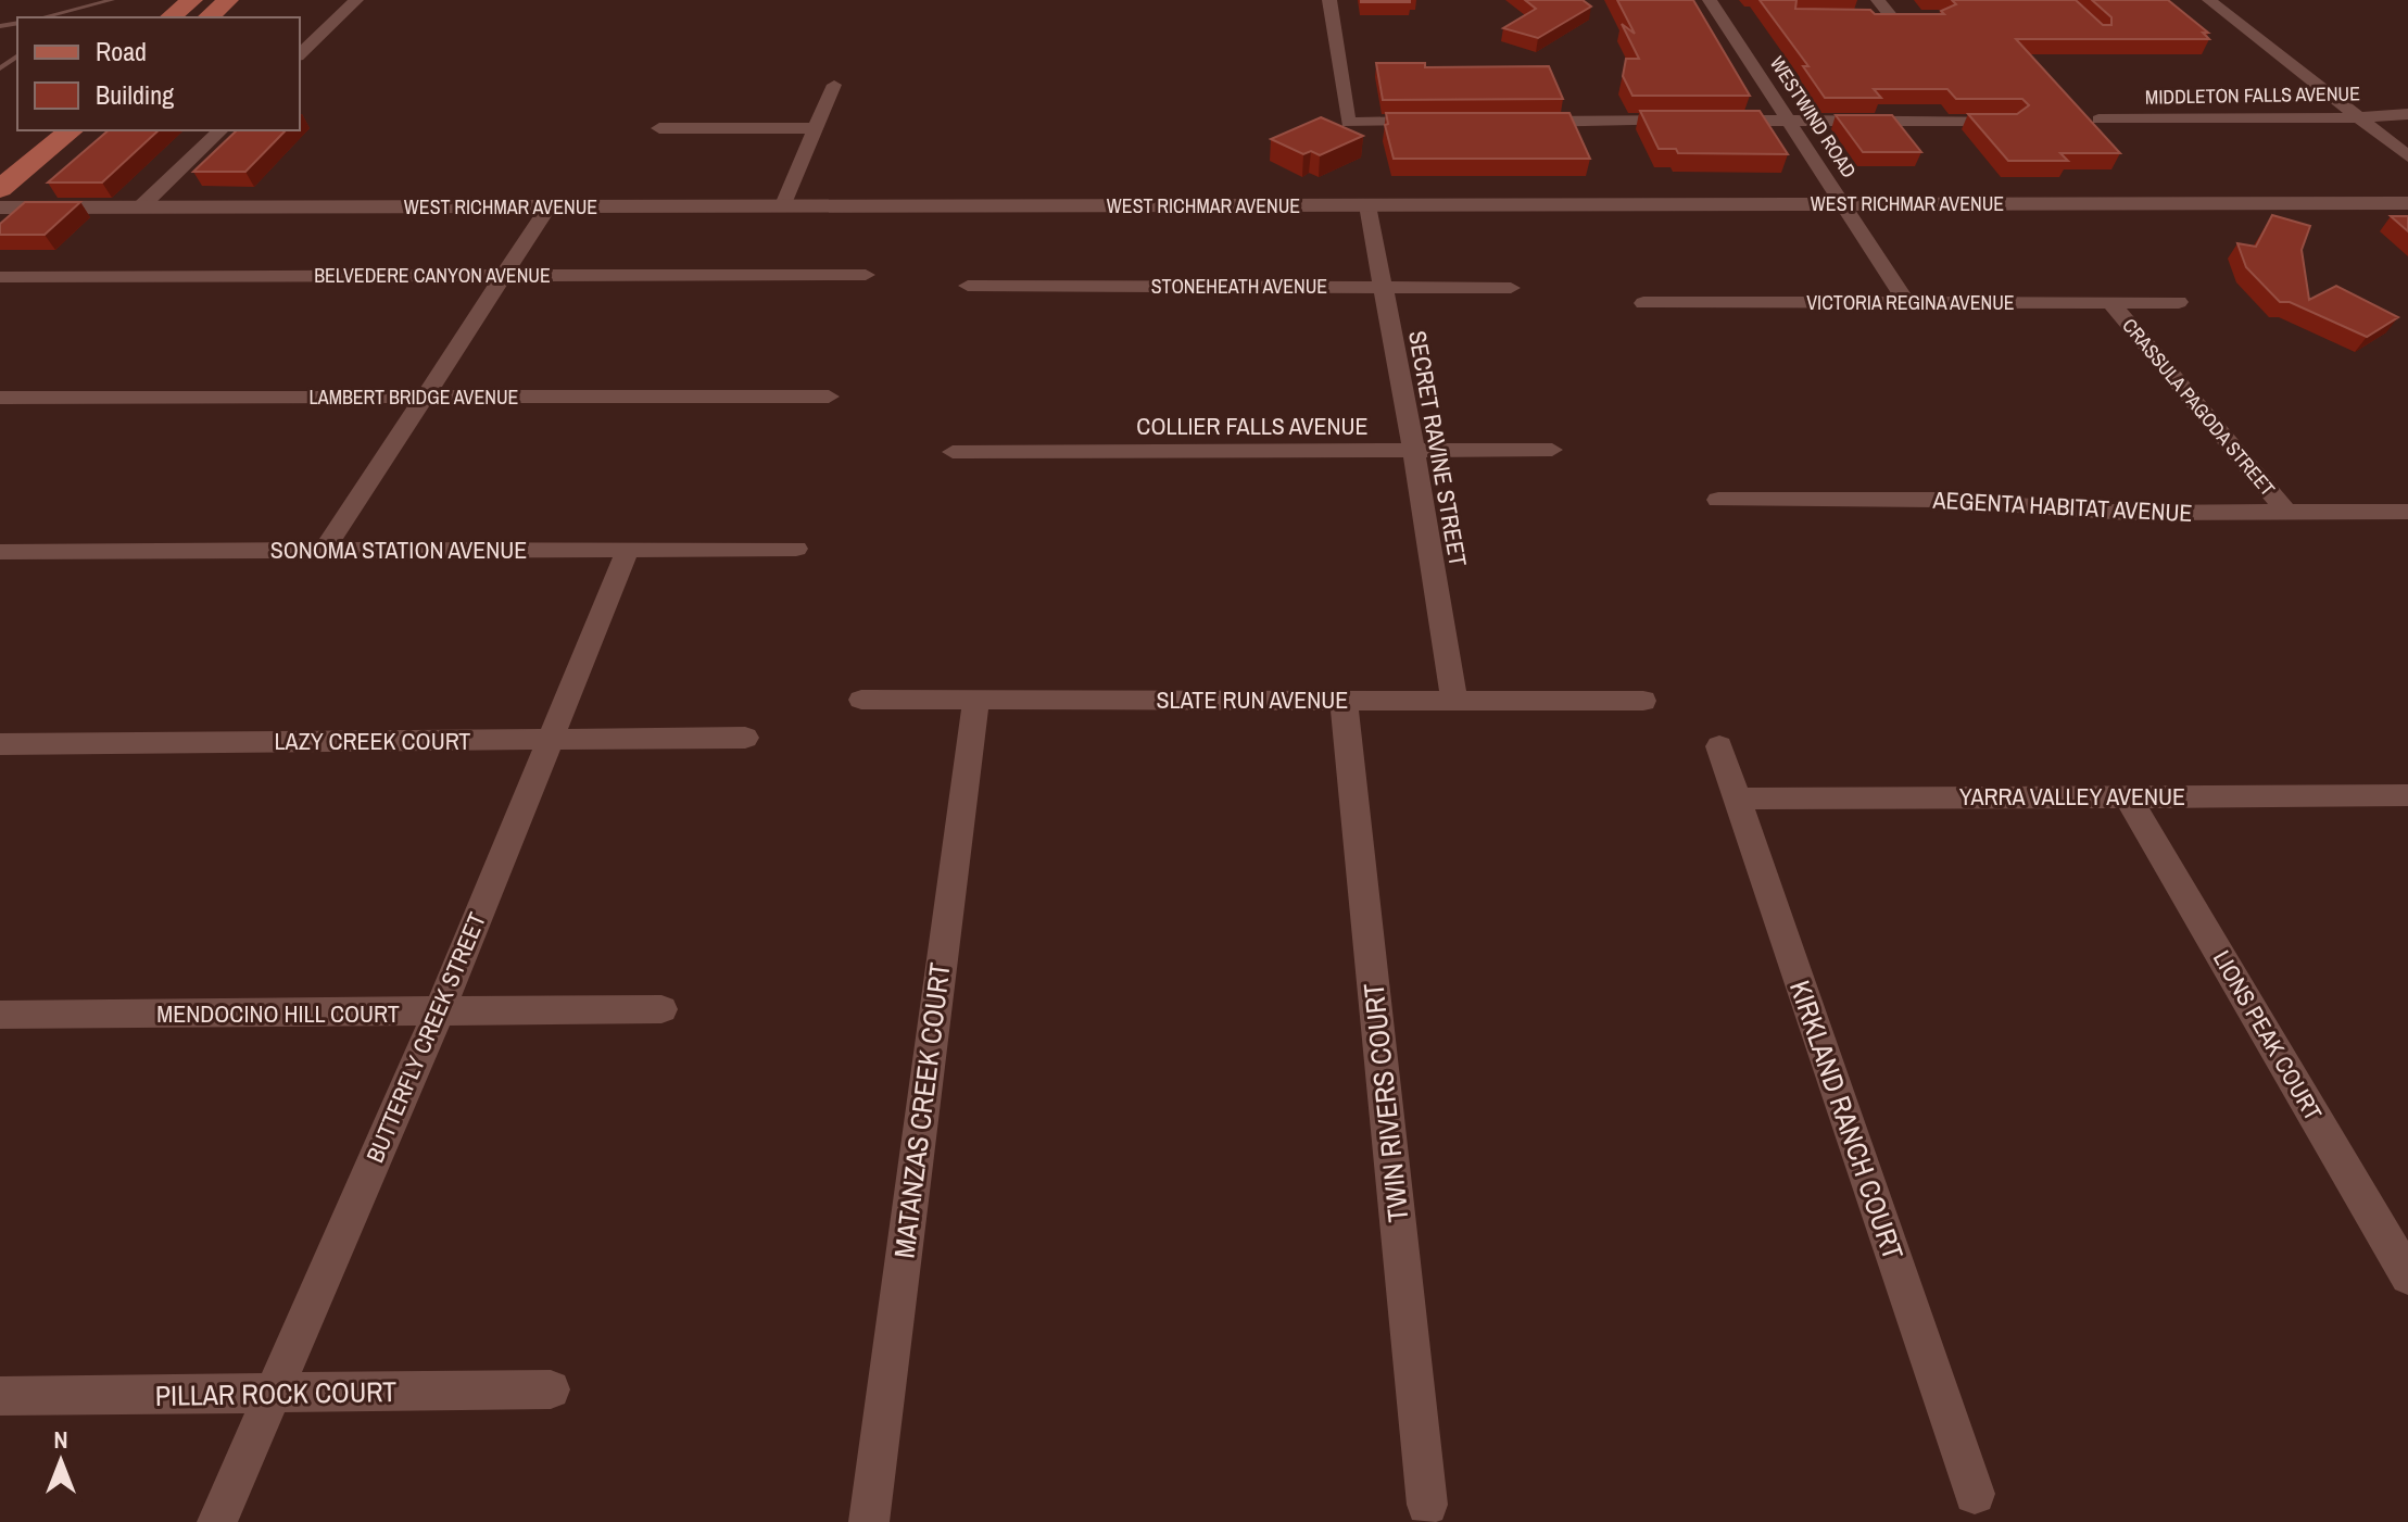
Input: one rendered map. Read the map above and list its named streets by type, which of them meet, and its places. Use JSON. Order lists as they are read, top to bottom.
{
  "streets": {
    "street": [
      "MIDDLETON FALLS AVENUE",
      "WESTWIND ROAD",
      "WEST RICHMAR AVENUE",
      "BELVEDERE CANYON AVENUE",
      "STONEHEATH AVENUE",
      "VICTORIA REGINA AVENUE",
      "LAMBERT BRIDGE AVENUE",
      "CRASSULA PAGODA STREET",
      "COLLIER FALLS AVENUE",
      "SECRET RAVINE STREET",
      "AEGENTA HABITAT AVENUE",
      "SONOMA STATION AVENUE",
      "SLATE RUN AVENUE",
      "LAZY CREEK COURT",
      "YARRA VALLEY AVENUE",
      "MENDOCINO HILL COURT",
      "LIONS PEAK COURT",
      "BUTTERFLY CREEK STREET",
      "TWIN RIVERS COURT",
      "MATANZAS CREEK COURT",
      "KIRKLAND RANCH COURT",
      "PILLAR ROCK COURT"
    ]
  },
  "crossings": [
    ["WESTWIND ROAD", "WEST RICHMAR AVENUE"],
    ["WESTWIND ROAD", "VICTORIA REGINA AVENUE"],
    ["WEST RICHMAR AVENUE", "SECRET RAVINE STREET"],
    ["STONEHEATH AVENUE", "SECRET RAVINE STREET"],
    ["VICTORIA REGINA AVENUE", "CRASSULA PAGODA STREET"],
    ["CRASSULA PAGODA STREET", "AEGENTA HABITAT AVENUE"],
    ["COLLIER FALLS AVENUE", "SECRET RAVINE STREET"],
    ["SECRET RAVINE STREET", "SLATE RUN AVENUE"],
    ["SONOMA STATION AVENUE", "BUTTERFLY CREEK STREET"],
    ["SLATE RUN AVENUE", "TWIN RIVERS COURT"],
    ["SLATE RUN AVENUE", "MATANZAS CREEK COURT"],
    ["LAZY CREEK COURT", "BUTTERFLY CREEK STREET"],
    ["YARRA VALLEY AVENUE", "LIONS PEAK COURT"],
    ["YARRA VALLEY AVENUE", "KIRKLAND RANCH COURT"],
    ["MENDOCINO HILL COURT", "BUTTERFLY CREEK STREET"],
    ["BUTTERFLY CREEK STREET", "PILLAR ROCK COURT"]
  ],
  "legend": ["Road", "Building"],
  "north": "top"
}
